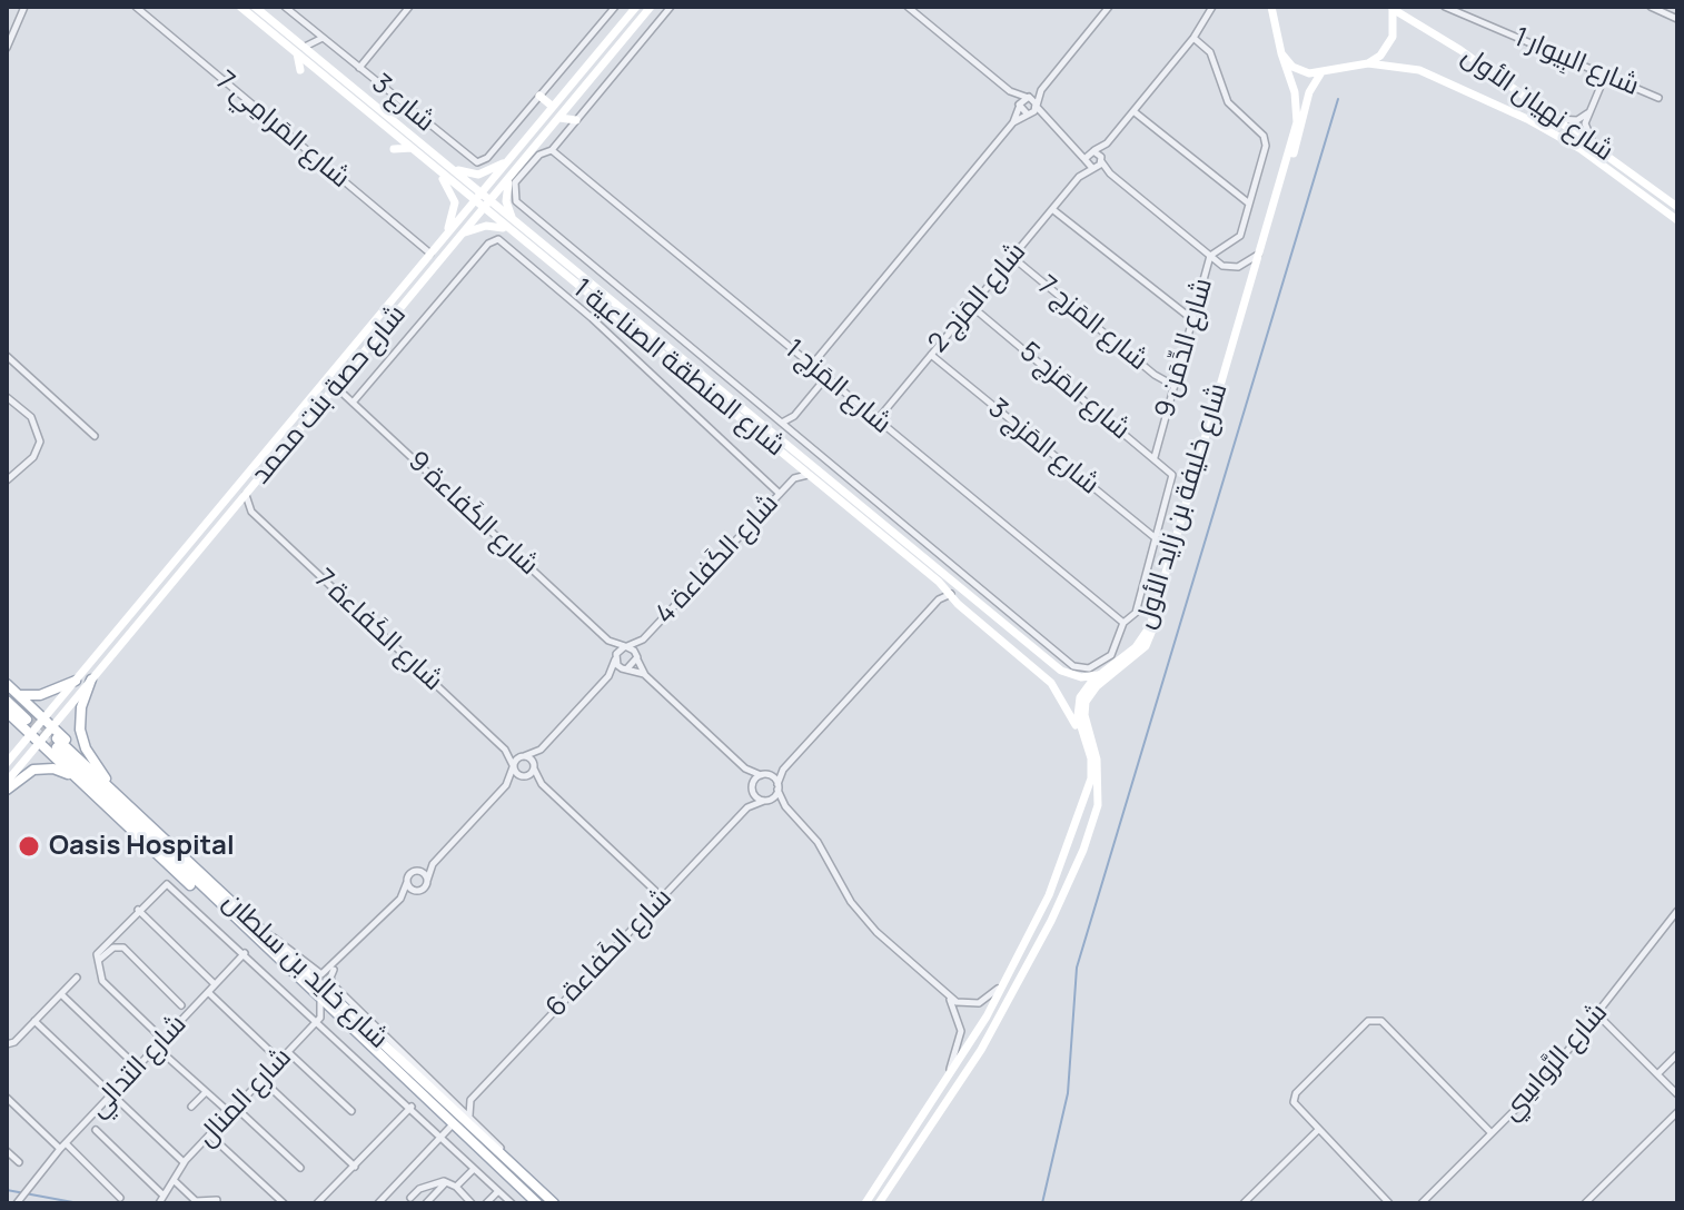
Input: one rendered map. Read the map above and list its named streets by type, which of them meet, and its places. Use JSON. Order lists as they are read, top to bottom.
{
  "streets": {
    "main road": [
      "شارع نهيان الأول",
      "شارع المنطقة الصناعية 1",
      "شارع حصة بنت محمد",
      "شارع خليفة بن زايد الأول",
      "شارع خالِد بن سلطان"
    ],
    "street": [
      "شارع البِيوار 1",
      "شارع 3",
      "شارع المَرامِي 7",
      "شارع المَزج 2",
      "شارع المَزج 7",
      "شارع الدِّمَن 9",
      "شارع المَزج 1",
      "شارع المَزج 5",
      "شارع المَزج 3",
      "شارع الكَفاءة 9",
      "شارع الكَفاءة 4",
      "شارع الكَفاءة 7",
      "شارع الكَفاءة 6",
      "شارع الرَّواسِي",
      "شارع التدالي",
      "شارع المنال"
    ]
  },
  "crossings": [
    ["شارع نهيان الأول", "شارع خليفة بن زايد الأول"],
    ["شارع المَرامِي 7", "شارع حصة بنت محمد"],
    ["شارع المَزج 2", "شارع المَزج 7"],
    ["شارع المَزج 2", "شارع المَزج 1"],
    ["شارع المَزج 2", "شارع المَزج 5"],
    ["شارع المَزج 2", "شارع المَزج 3"],
    ["شارع المَزج 7", "شارع الدِّمَن 9"],
    ["شارع الدِّمَن 9", "شارع المَزج 5"],
    ["شارع المنطقة الصناعية 1", "شارع حصة بنت محمد"],
    ["شارع المنطقة الصناعية 1", "شارع خليفة بن زايد الأول"],
    ["شارع المنطقة الصناعية 1", "شارع الكَفاءة 4"],
    ["شارع المَزج 5", "شارع المَزج 3"],
    ["شارع حصة بنت محمد", "شارع الكَفاءة 9"],
    ["شارع حصة بنت محمد", "شارع الكَفاءة 7"],
    ["شارع الكَفاءة 9", "شارع الكَفاءة 4"]
  ],
  "places": ["Oasis Hospital"]
}
